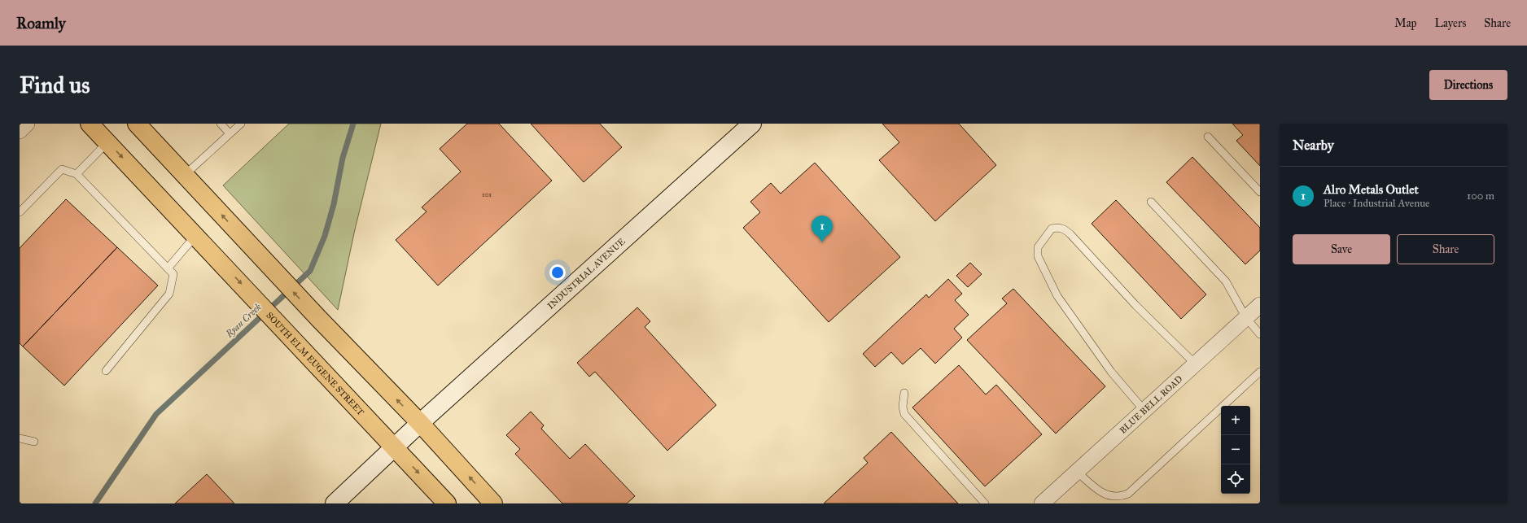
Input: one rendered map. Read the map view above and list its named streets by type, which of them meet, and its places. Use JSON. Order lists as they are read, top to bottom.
{
  "streets": {
    "main road": ["INDUSTRIAL AVENUE", "SOUTH ELM EUGENE STREET"],
    "street": ["BLUE BELL ROAD"]
  },
  "crossings": [
    ["INDUSTRIAL AVENUE", "SOUTH ELM EUGENE STREET"]
  ],
  "water": ["Ryan Creek"],
  "house_numbers": ["101"],
  "page": {
    "header": "Roamly",
    "nav": ["Map", "Layers", "Share"],
    "buttons": [
      "Directions",
      ["Save", "Share"]
    ],
    "title": "Find us",
    "heading": "Nearby",
    "list": [
      {
        "mark": "1",
        "name": "Alro Metals Outlet",
        "note": "Place · Industrial Avenue",
        "value": "100 m"
      }
    ],
    "pins": "1",
    "map_buttons": ["+", "−"]
  }
}
